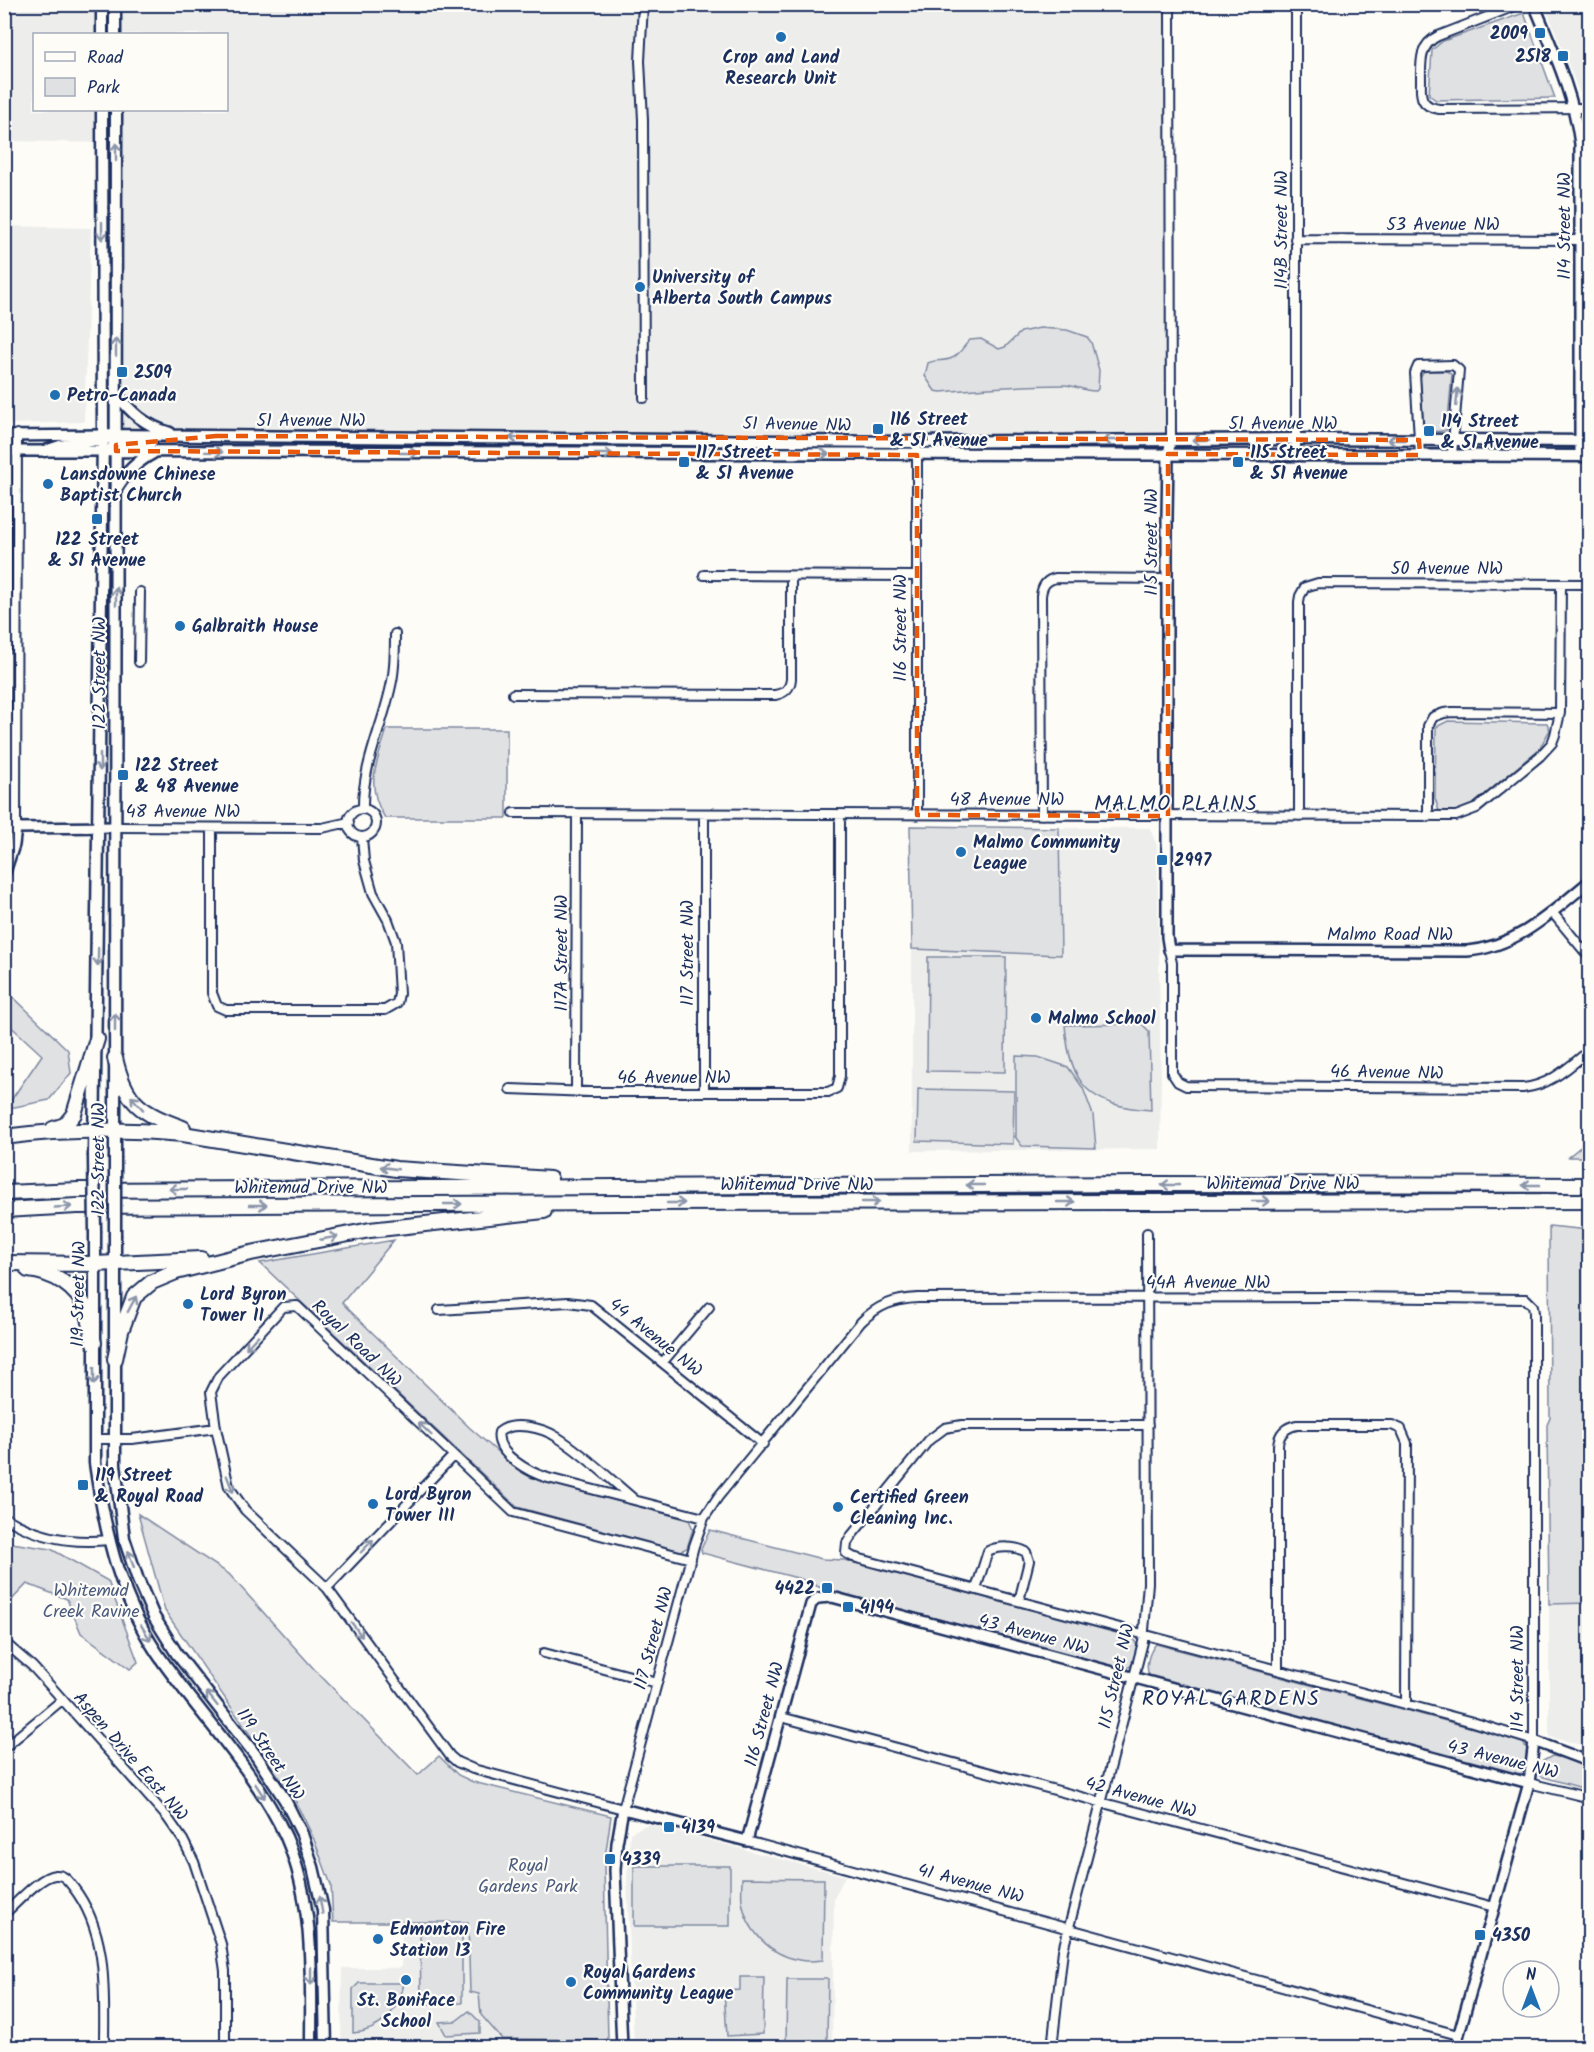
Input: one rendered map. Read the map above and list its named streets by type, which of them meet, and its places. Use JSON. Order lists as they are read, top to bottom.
{
  "streets": {
    "highway": ["Whitemud Drive NW"],
    "main road": ["51 Avenue NW", "122 Street NW", "119 Street NW"],
    "street": [
      "53 Avenue NW",
      "114 Street NW",
      "114B Street NW",
      "115 Street NW",
      "50 Avenue NW",
      "116 Street NW",
      "48 Avenue NW",
      "Malmo Road NW",
      "117A Street NW",
      "117 Street NW",
      "46 Avenue NW",
      "44A Avenue NW",
      "44 Avenue NW",
      "Royal Road NW",
      "43 Avenue NW",
      "Aspen Drive East NW",
      "42 Avenue NW",
      "41 Avenue NW"
    ]
  },
  "crossings": [
    ["53 Avenue NW", "114 Street NW"],
    ["53 Avenue NW", "114B Street NW"],
    ["114 Street NW", "51 Avenue NW"],
    ["114 Street NW", "44A Avenue NW"],
    ["114 Street NW", "43 Avenue NW"],
    ["114 Street NW", "42 Avenue NW"],
    ["114 Street NW", "41 Avenue NW"],
    ["114B Street NW", "51 Avenue NW"],
    ["51 Avenue NW", "115 Street NW"],
    ["51 Avenue NW", "116 Street NW"],
    ["51 Avenue NW", "122 Street NW"],
    ["115 Street NW", "48 Avenue NW"],
    ["115 Street NW", "Malmo Road NW"],
    ["115 Street NW", "46 Avenue NW"],
    ["115 Street NW", "44A Avenue NW"],
    ["115 Street NW", "43 Avenue NW"],
    ["115 Street NW", "42 Avenue NW"],
    ["115 Street NW", "41 Avenue NW"],
    ["50 Avenue NW", "48 Avenue NW"],
    ["116 Street NW", "48 Avenue NW"],
    ["116 Street NW", "43 Avenue NW"],
    ["116 Street NW", "42 Avenue NW"],
    ["116 Street NW", "41 Avenue NW"],
    ["122 Street NW", "48 Avenue NW"],
    ["122 Street NW", "119 Street NW"],
    ["48 Avenue NW", "117A Street NW"],
    ["48 Avenue NW", "117 Street NW"],
    ["48 Avenue NW", "46 Avenue NW"],
    ["117A Street NW", "46 Avenue NW"],
    ["117 Street NW", "46 Avenue NW"],
    ["117 Street NW", "44A Avenue NW"],
    ["117 Street NW", "44 Avenue NW"],
    ["117 Street NW", "Royal Road NW"],
    ["117 Street NW", "41 Avenue NW"],
    ["Royal Road NW", "41 Avenue NW"]
  ],
  "districts": ["MALMO PLAINS", "ROYAL GARDENS"],
  "parks": ["Whitemud Creek Ravine", "Royal Gardens Park"],
  "places": {
    "transit": [
      "2009",
      "2518",
      "2509",
      "116 Street & 51 Avenue",
      "114 Street & 51 Avenue",
      "117 Street & 51 Avenue",
      "115 Street & 51 Avenue",
      "122 Street & 51 Avenue",
      "122 Street & 48 Avenue",
      "2997",
      "119 Street & Royal Road",
      "4422",
      "4194",
      "4139",
      "4339",
      "4350"
    ],
    "other": [
      "Crop and Land Research Unit",
      "University of Alberta South Campus",
      "Petro-Canada",
      "Lansdowne Chinese Baptist Church",
      "Galbraith House",
      "Malmo Community League",
      "Malmo School",
      "Lord Byron Tower II",
      "Lord Byron Tower III",
      "Certified Green Cleaning Inc.",
      "Edmonton Fire Station 13",
      "St. Boniface School",
      "Royal Gardens Community League"
    ]
  },
  "legend": ["Road", "Park"],
  "north": "top"
}
